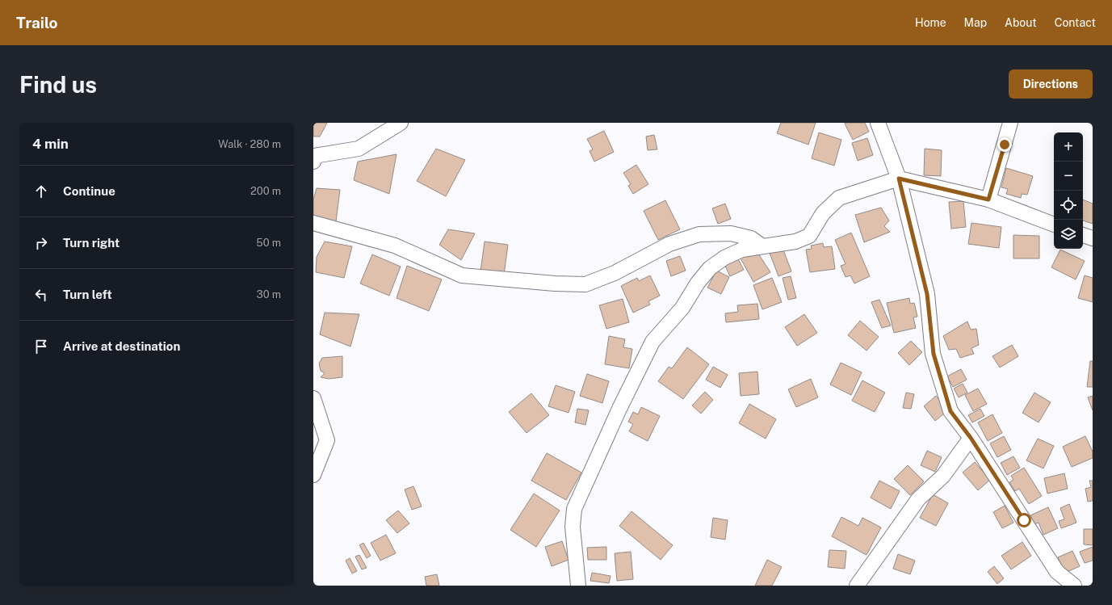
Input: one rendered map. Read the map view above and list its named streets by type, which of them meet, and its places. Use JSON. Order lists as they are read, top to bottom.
{
  "page": {
    "header": "Trailo",
    "nav": [
      "Home",
      "Map",
      "About",
      "Contact"
    ],
    "buttons": "Directions",
    "title": "Find us",
    "heading": ["4 min", "Walk · 280 m"],
    "map_buttons": ["+", "−"],
    "list": [
      ["Continue", "200 m"],
      ["Turn right", "50 m"],
      ["Turn left", "30 m"],
      "Arrive at destination"
    ]
  }
}
